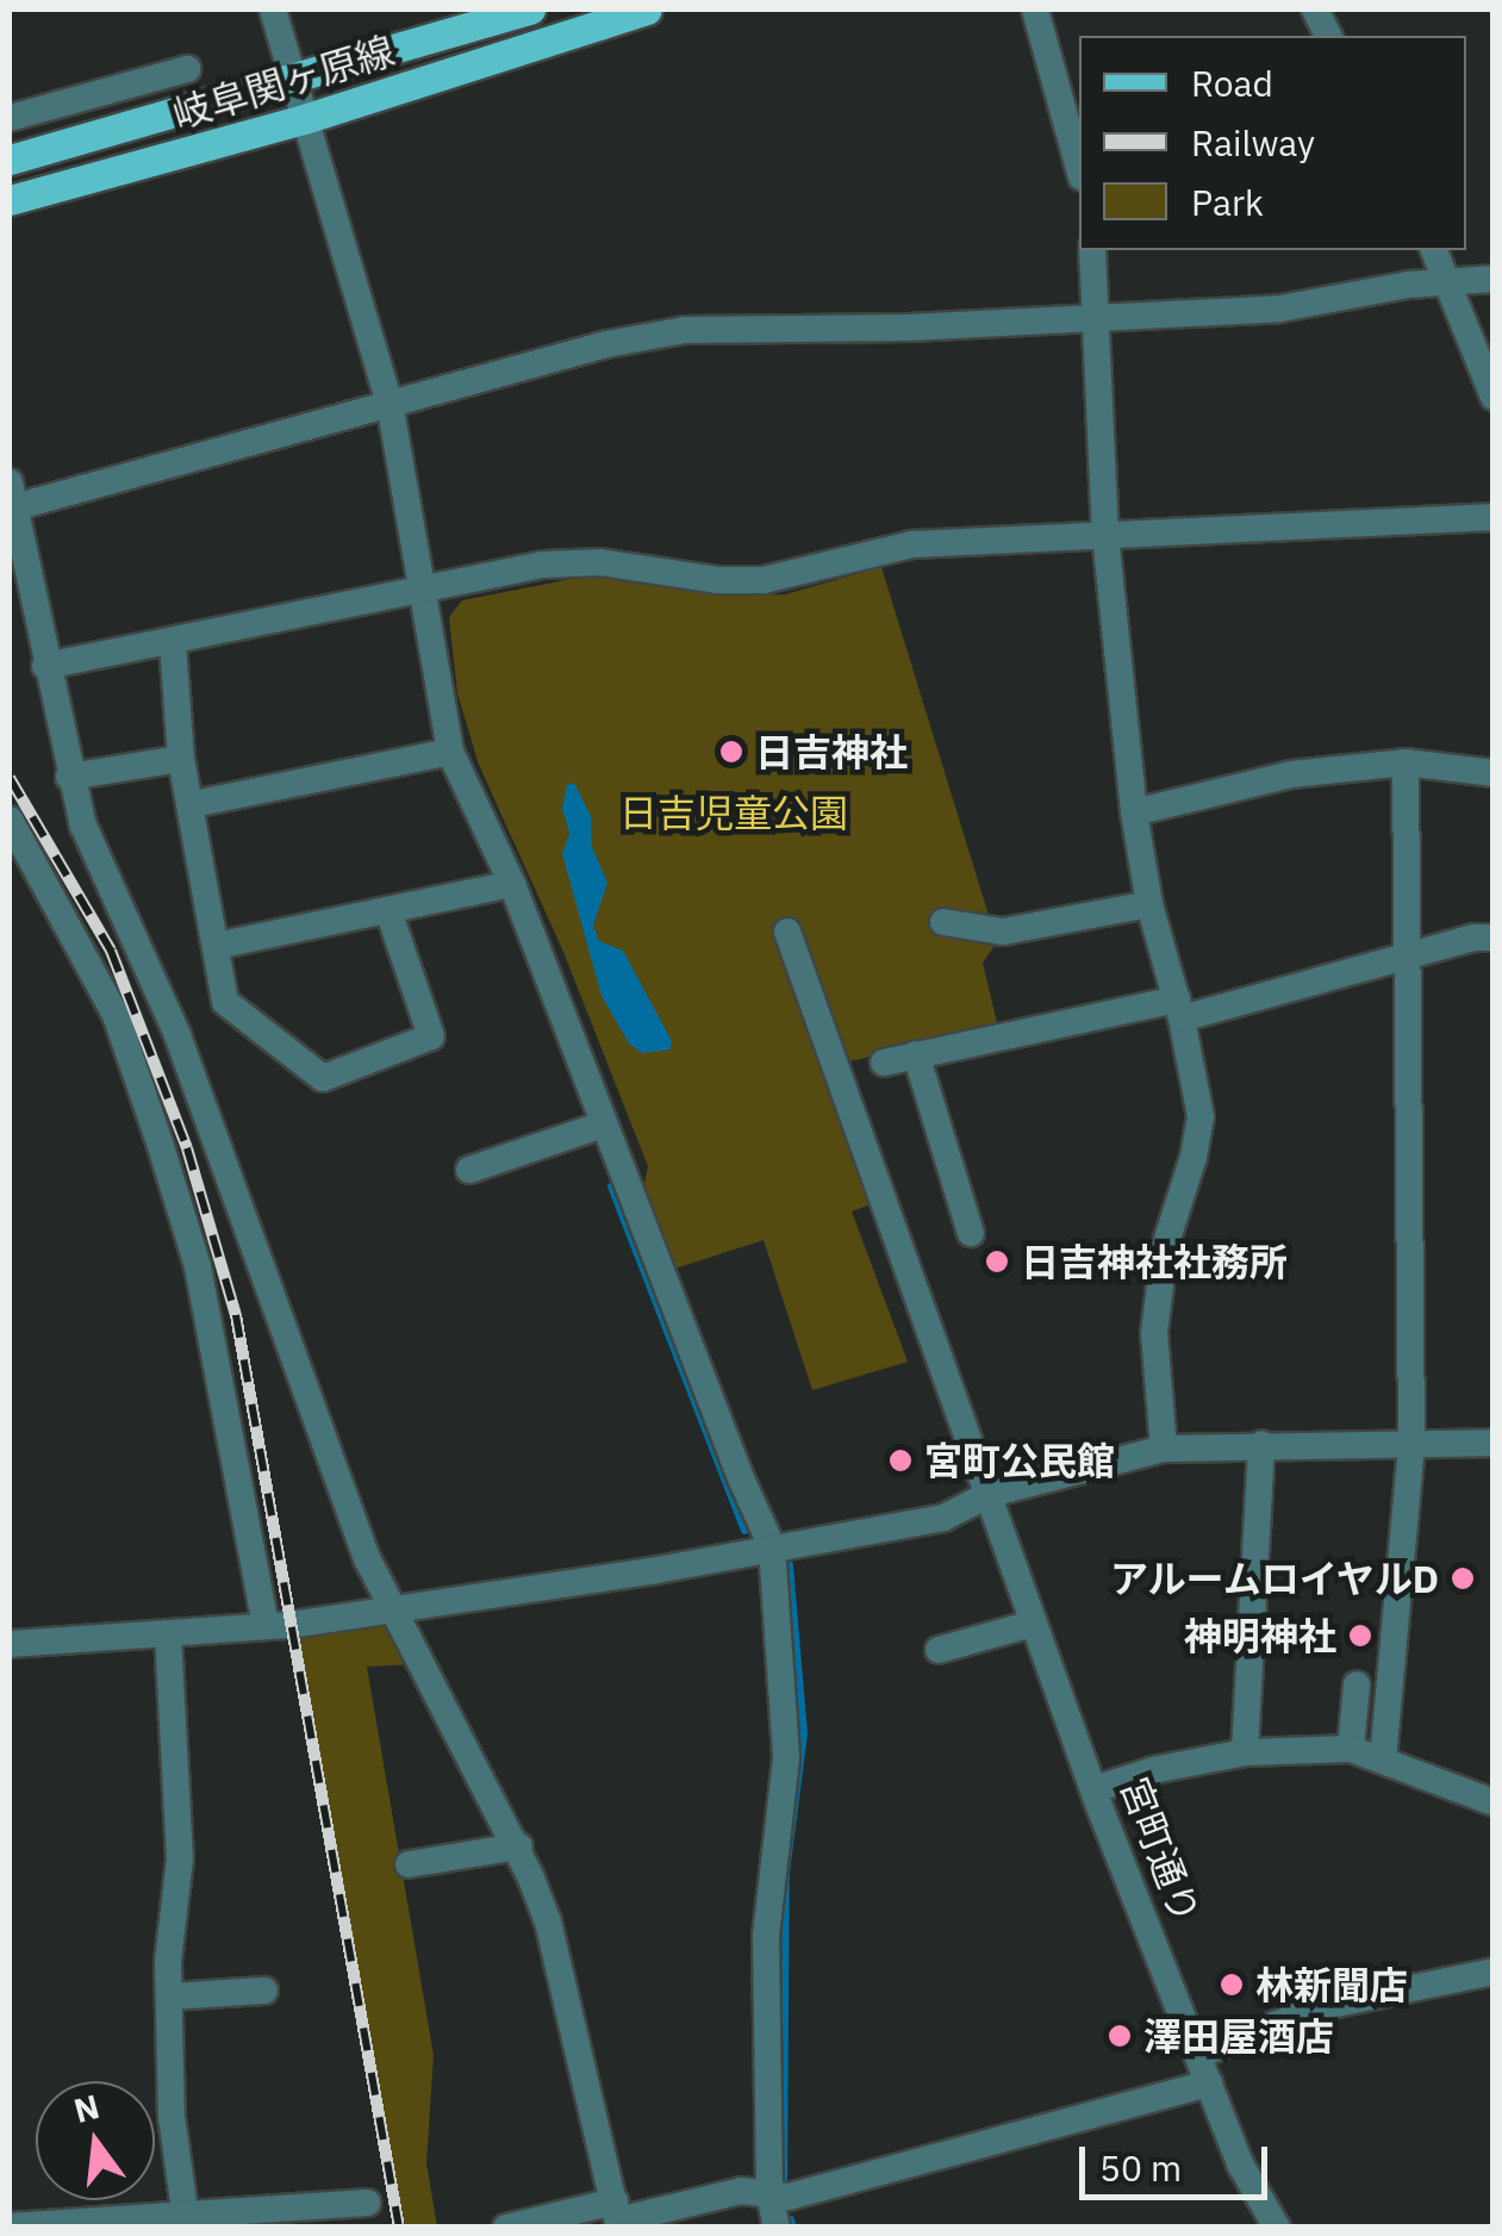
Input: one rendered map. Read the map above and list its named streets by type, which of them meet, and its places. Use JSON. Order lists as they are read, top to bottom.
{
  "streets": {
    "main road": ["岐阜関ヶ原線"],
    "street": ["宮町通り"]
  },
  "parks": ["日吉児童公園"],
  "places": [
    "日吉神社",
    "日吉神社社務所",
    "宮町公民館",
    "アルームロイヤルD",
    "神明神社",
    "林新聞店",
    "澤田屋酒店"
  ],
  "legend": ["Road", "Railway", "Park"],
  "scale_bar": "50 m",
  "north": "top"
}
